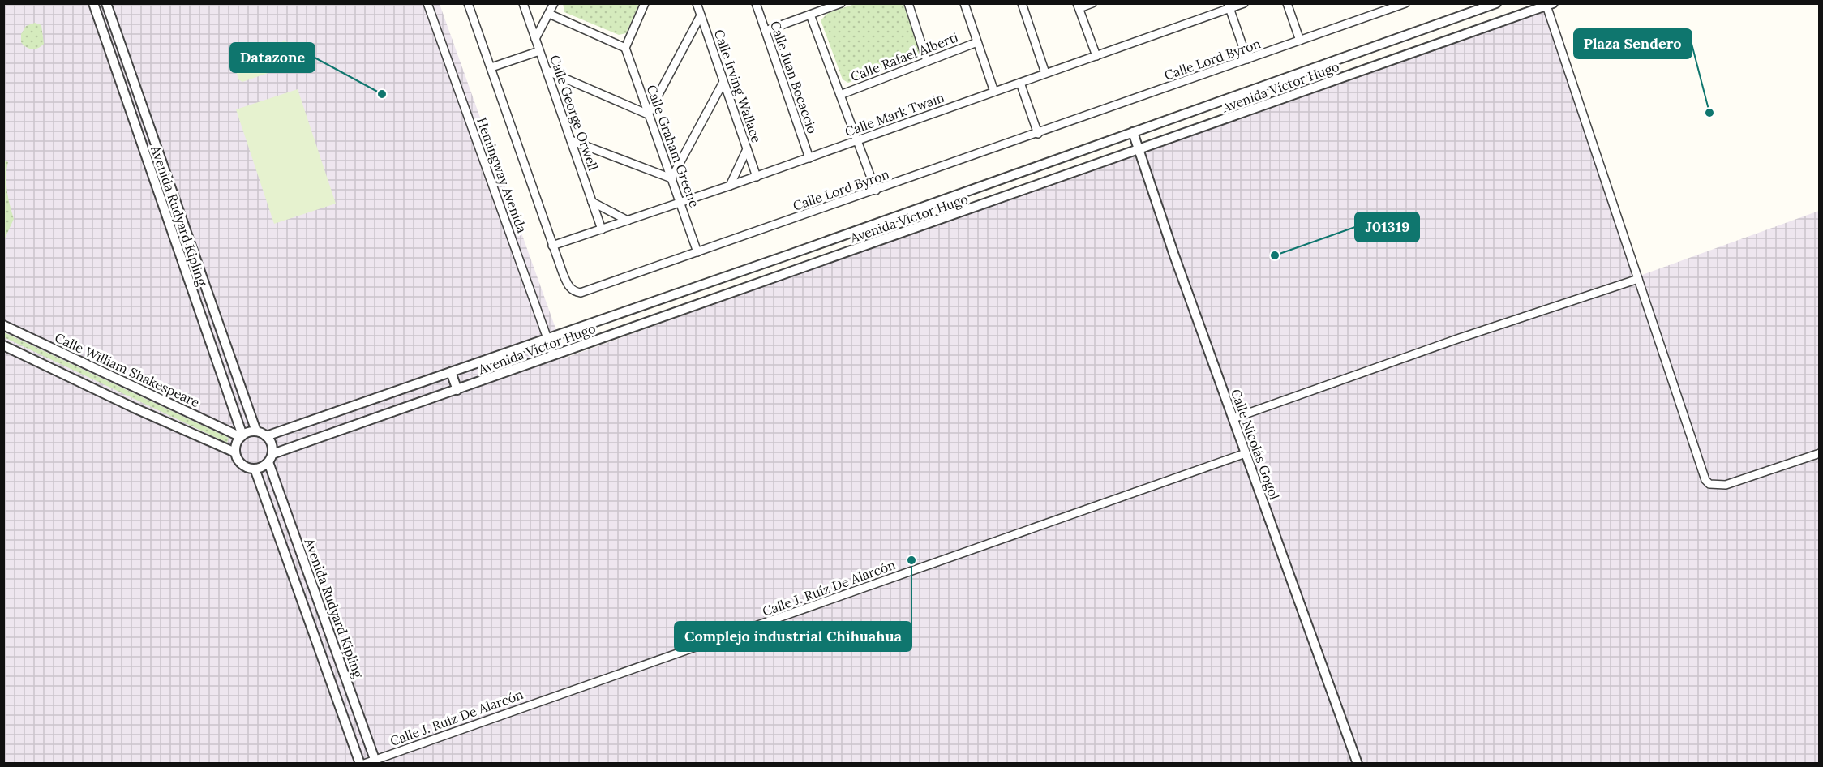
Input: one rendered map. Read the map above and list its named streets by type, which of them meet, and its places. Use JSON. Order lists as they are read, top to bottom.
{
  "streets": {
    "street": [
      "Calle Rafael Alberti",
      "Calle Lord Byron",
      "Calle Juan Bocaccio",
      "Calle Irving Wallace",
      "Avenida Víctor Hugo",
      "Calle George Orwell",
      "Calle Mark Twain",
      "Calle Graham Greene",
      "Hemingway Avenida",
      "Avenida Rudyard Kipling",
      "Calle William Shakespeare",
      "Calle Nicolás Gogol",
      "Calle J. Ruíz De Alarcón"
    ]
  },
  "crossings": [
    ["Calle Lord Byron", "Calle Mark Twain"],
    ["Calle Lord Byron", "Calle Graham Greene"],
    ["Calle Juan Bocaccio", "Calle Mark Twain"],
    ["Calle Irving Wallace", "Calle Mark Twain"],
    ["Avenida Víctor Hugo", "Hemingway Avenida"],
    ["Avenida Víctor Hugo", "Avenida Rudyard Kipling"],
    ["Avenida Víctor Hugo", "Calle William Shakespeare"],
    ["Avenida Víctor Hugo", "Calle Nicolás Gogol"],
    ["Calle George Orwell", "Calle Mark Twain"],
    ["Calle Mark Twain", "Calle Graham Greene"],
    ["Avenida Rudyard Kipling", "Calle William Shakespeare"],
    ["Avenida Rudyard Kipling", "Calle J. Ruíz De Alarcón"],
    ["Calle Nicolás Gogol", "Calle J. Ruíz De Alarcón"]
  ],
  "places": [
    "Datazone",
    "Plaza Sendero",
    "J01319",
    "Complejo industrial Chihuahua"
  ]
}
